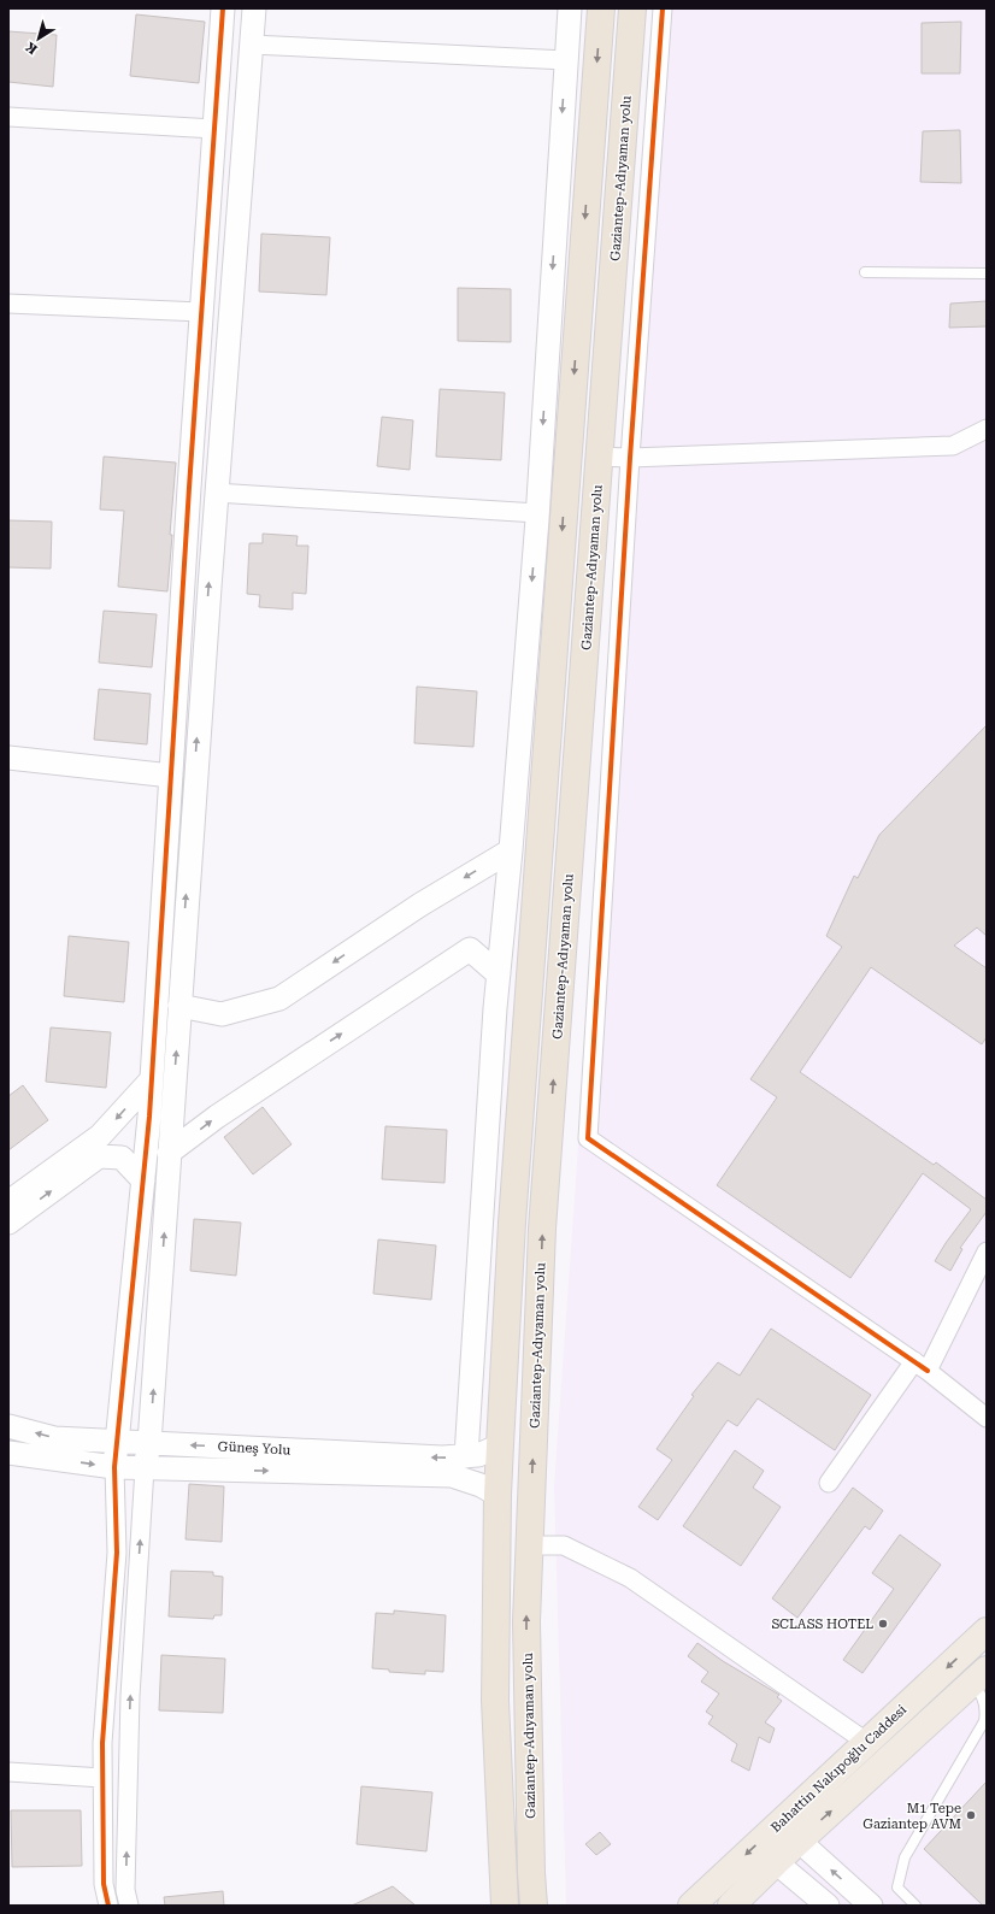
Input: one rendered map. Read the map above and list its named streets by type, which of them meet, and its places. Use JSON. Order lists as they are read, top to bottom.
{
  "streets": {
    "highway": ["Gaziantep-Adıyaman yolu"],
    "main road": ["Bahattin Nakıpoğlu Caddesi"],
    "street": ["Güneş Yolu"]
  },
  "places": ["SCLASS HOTEL", "M1 Tepe Gaziantep AVM"],
  "north": "bottom left"
}
